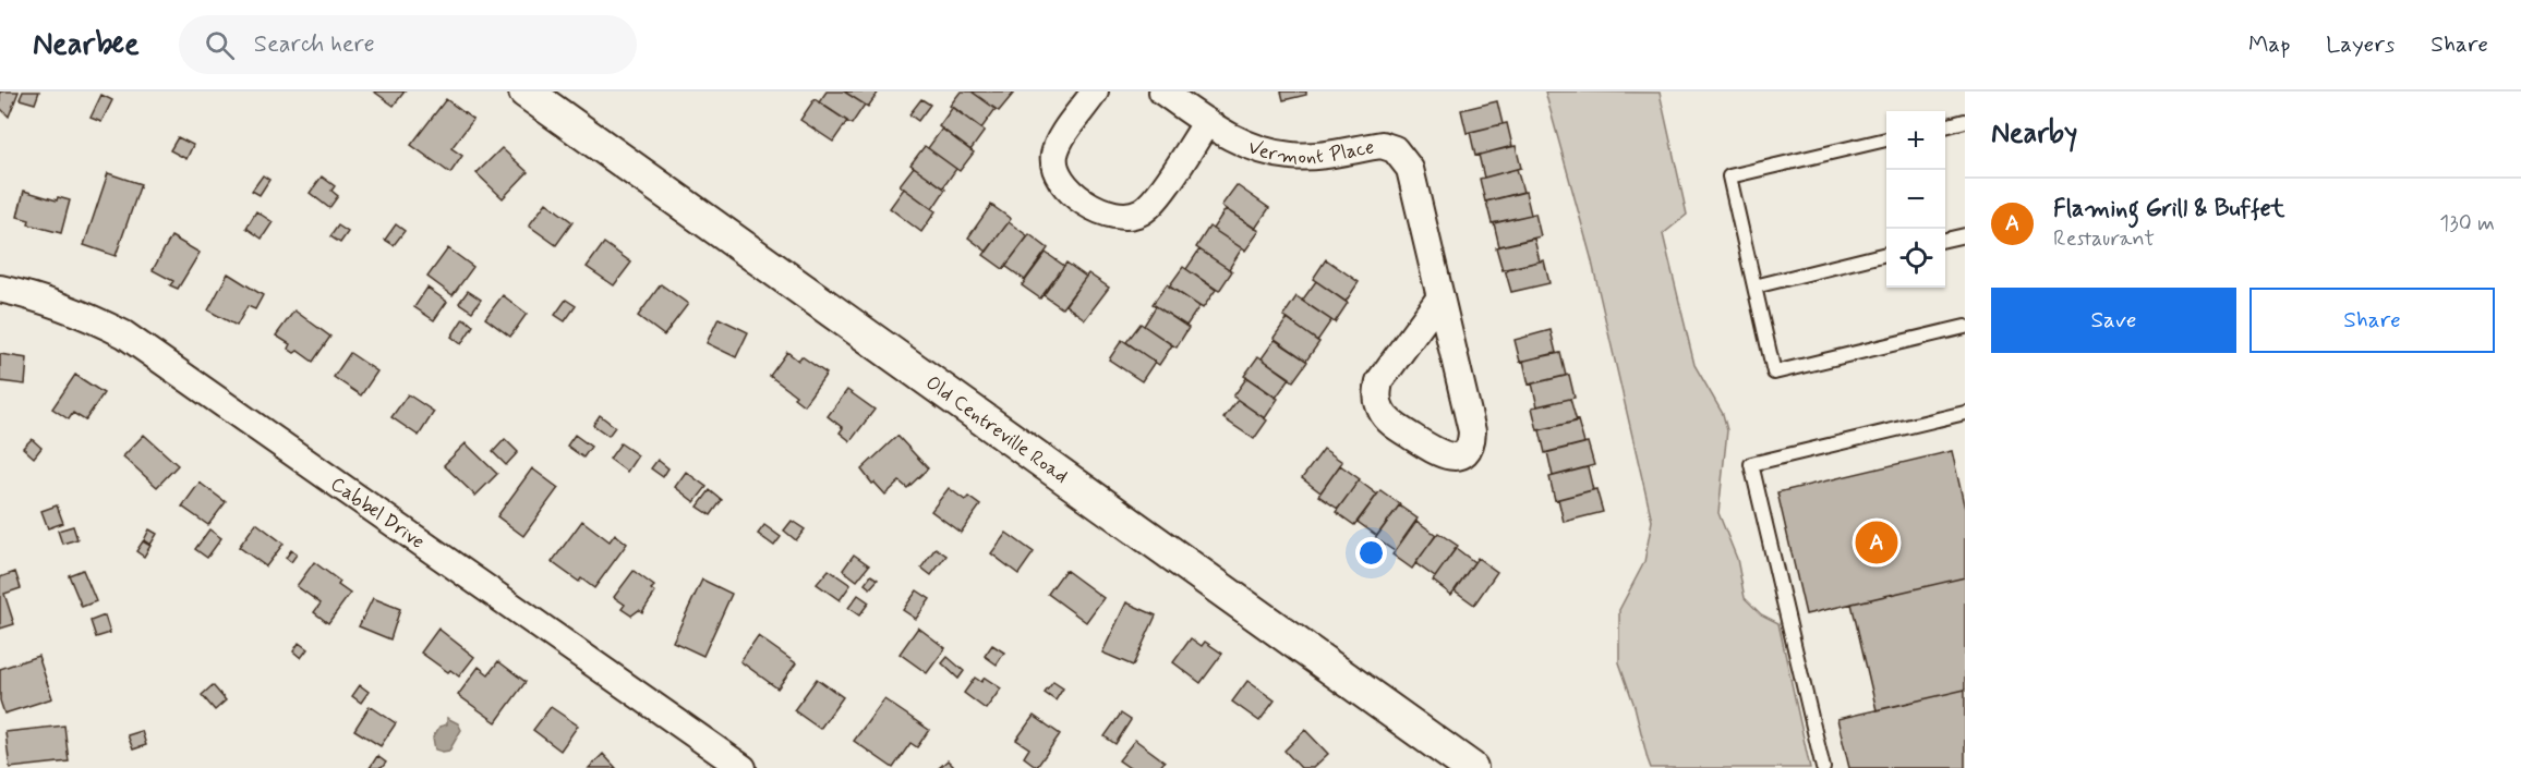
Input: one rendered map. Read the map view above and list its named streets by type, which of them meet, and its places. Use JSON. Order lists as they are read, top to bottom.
{
  "streets": {
    "street": ["Vermont Place", "Old Centreville Road", "Cabbel Drive"]
  },
  "page": {
    "header": "Nearbee",
    "search": "Search here",
    "nav": ["Map", "Layers", "Share"],
    "heading": "Nearby",
    "map_buttons": ["+", "−"],
    "list": [
      {
        "mark": "A",
        "name": "Flaming Grill & Buffet",
        "note": "Restaurant",
        "value": "130 m"
      }
    ],
    "buttons": ["Save", "Share"],
    "pins": "A"
  }
}
